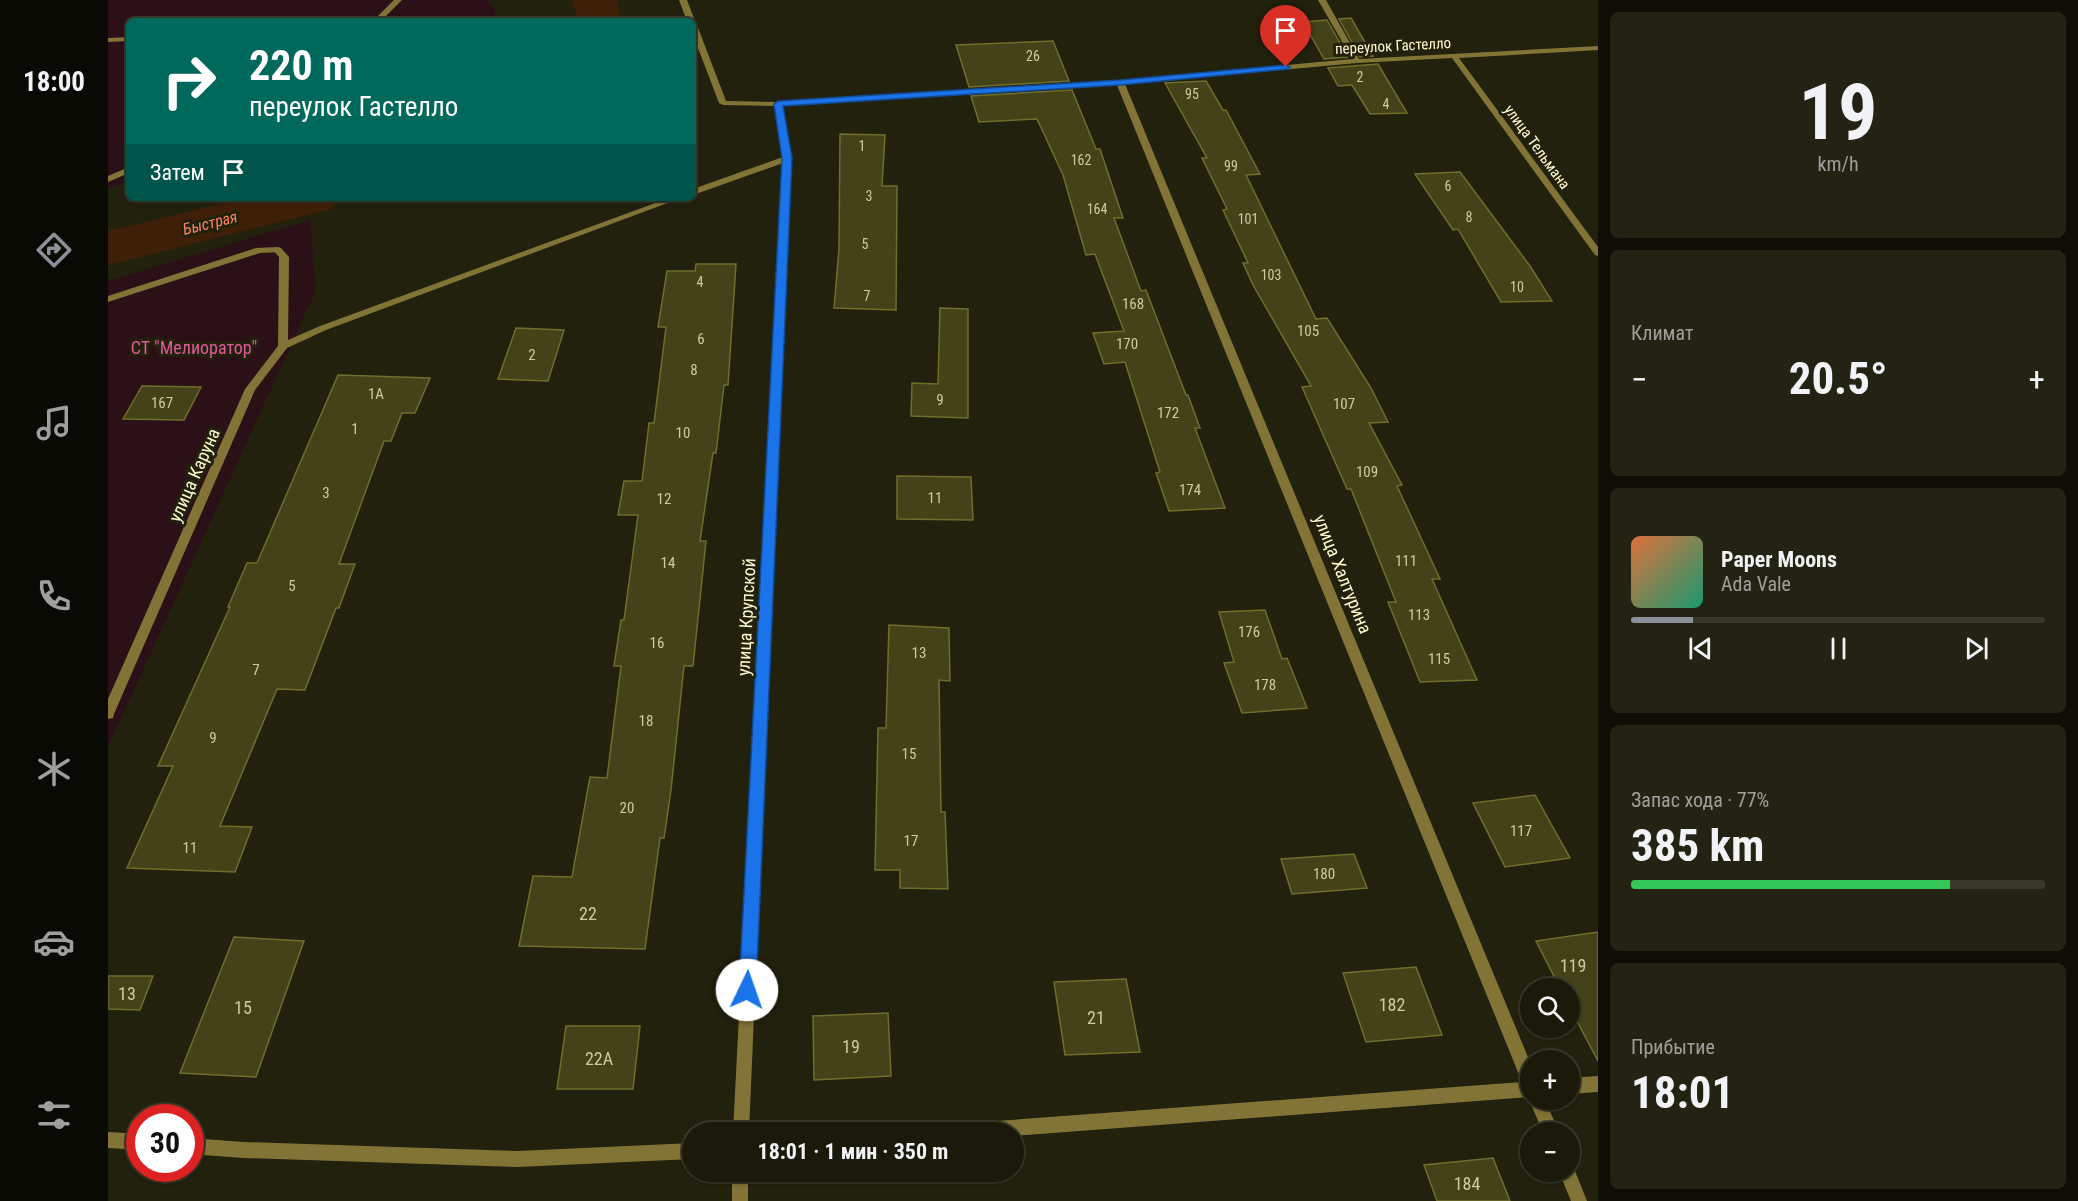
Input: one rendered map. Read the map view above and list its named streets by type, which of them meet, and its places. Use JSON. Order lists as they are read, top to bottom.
{
  "streets": {
    "street": [
      "переулок Гастелло",
      "улица Тельмана",
      "улица Каруна",
      "улица Халтурина",
      "улица Крупской"
    ]
  },
  "crossings": [
    ["переулок Гастелло", "улица Тельмана"],
    ["переулок Гастелло", "улица Халтурина"],
    ["переулок Гастелло", "улица Крупской"]
  ],
  "water": ["Быстрая"],
  "parks": ["СТ \"Мелиоратор\""],
  "house_numbers": [
    "26",
    "2",
    "95",
    "4",
    "1",
    "162",
    "99",
    "6",
    "3",
    "164",
    "8",
    "101",
    "5",
    "103",
    "4",
    "10",
    "7",
    "168",
    "105",
    "6",
    "170",
    "2",
    "8",
    "1А",
    "9",
    "167",
    "107",
    "172",
    "1",
    "10",
    "109",
    "174",
    "3",
    "11",
    "12",
    "111",
    "14",
    "5",
    "113",
    "176",
    "16",
    "13",
    "115",
    "7",
    "178",
    "18",
    "9",
    "15",
    "20",
    "117",
    "17",
    "11",
    "180",
    "22",
    "119",
    "13",
    "182",
    "15",
    "21",
    "19",
    "22А",
    "184"
  ],
  "page": {
    "tabs": "18:00",
    "tile": [
      ["19", "km/h"],
      "Климат",
      ["Запас хода · 77%", "385 km"],
      ["Прибытие", "18:01"]
    ],
    "turn": ["220 m", "переулок Гастелло"],
    "then": "Затем",
    "heat": ["−", "20.5°", "+"],
    "song": ["Paper Moons", "Ada Vale"],
    "map_buttons": ["+", "−"],
    "limit": "30",
    "trip": "18:01 · 1 мин · 350 m"
  }
}
